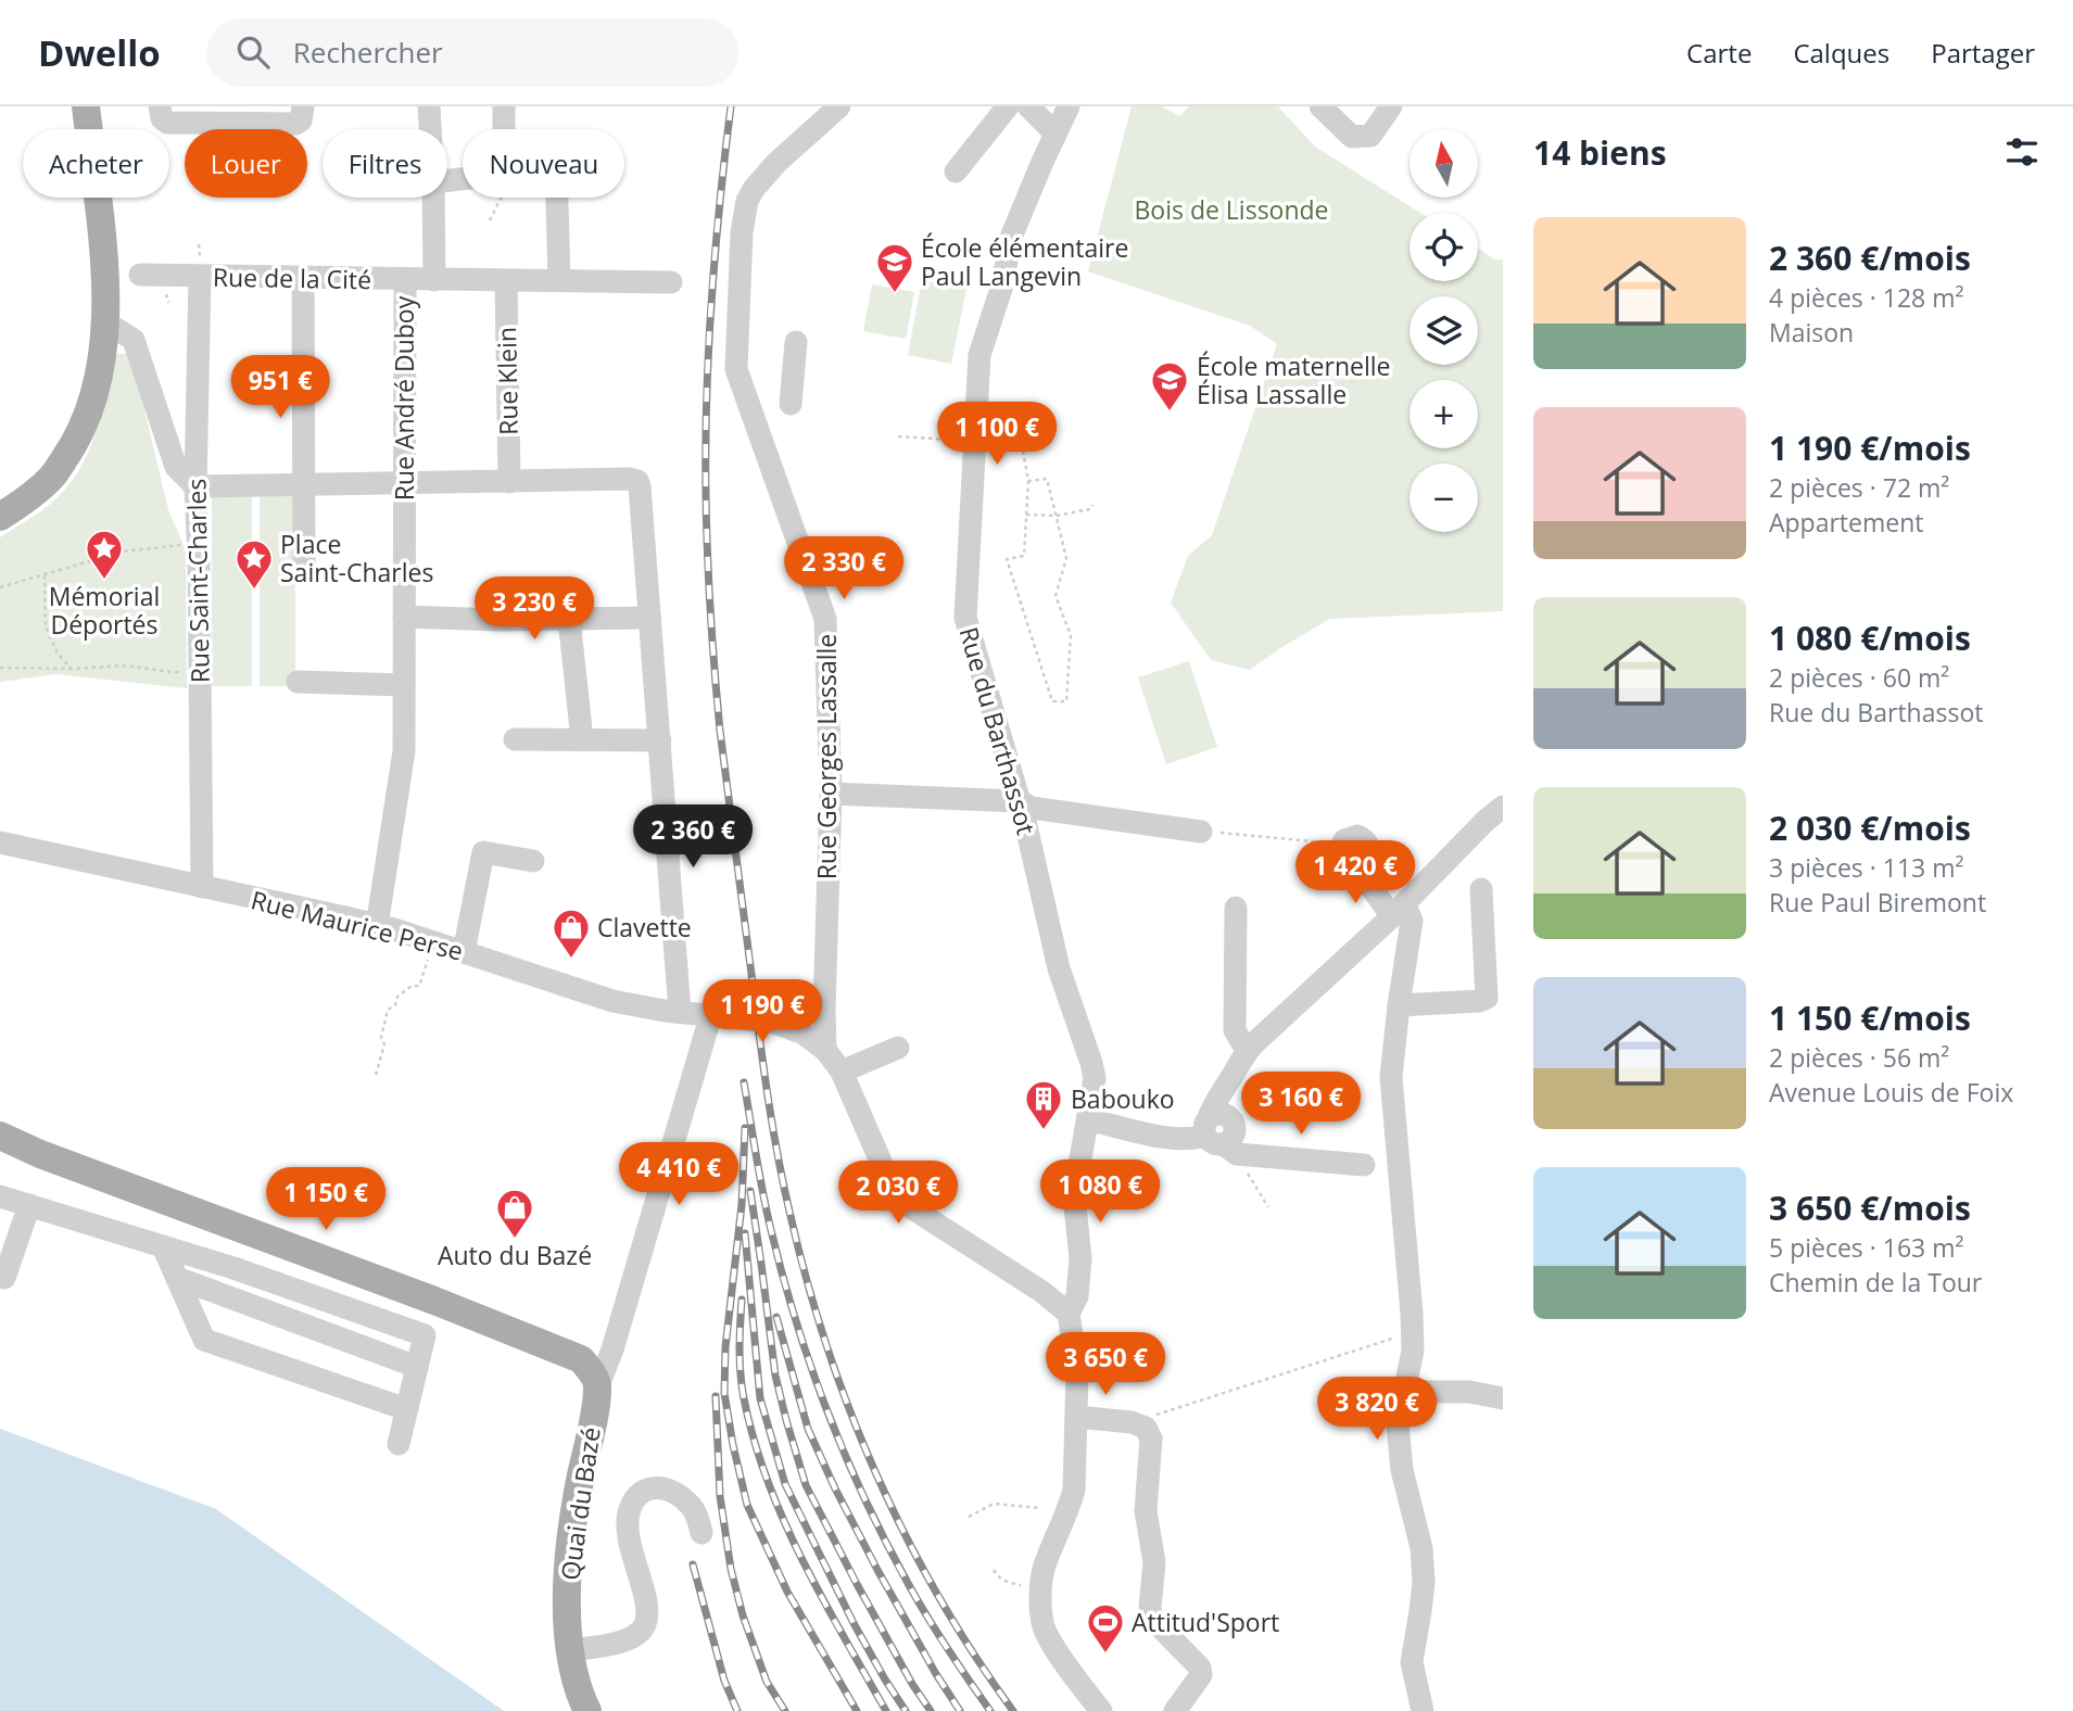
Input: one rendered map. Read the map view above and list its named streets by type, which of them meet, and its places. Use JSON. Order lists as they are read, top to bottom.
{
  "streets": {
    "main road": ["Quai du Bazé"],
    "street": [
      "Rue de la Cité",
      "Rue Klein",
      "Rue André Duboy",
      "Rue Saint-Charles",
      "Rue du Barthassot",
      "Rue Georges Lassalle",
      "Rue Maurice Perse"
    ]
  },
  "crossings": [
    ["Rue de la Cité", "Rue Klein"],
    ["Rue de la Cité", "Rue André Duboy"],
    ["Rue de la Cité", "Rue Saint-Charles"],
    ["Rue André Duboy", "Rue Maurice Perse"],
    ["Rue Saint-Charles", "Rue Maurice Perse"],
    ["Rue Georges Lassalle", "Rue Maurice Perse"]
  ],
  "parks": ["Bois de Lissonde"],
  "places": {
    "school or university": ["École élémentaire Paul Langevin", "École maternelle Élisa Lassalle"],
    "place": ["Mémorial Déportés", "Place Saint-Charles"],
    "shop": ["Clavette", "Auto du Bazé"],
    "building": ["Babouko"],
    "sports": ["Attitud'Sport"]
  },
  "north": "top",
  "page": {
    "header": "Dwello",
    "search": "Rechercher",
    "nav": ["Carte", "Calques", "Partager"],
    "heading": "14 biens",
    "map_buttons": ["+", "−"],
    "chip": [
      "Acheter",
      "Louer",
      "Filtres",
      "Nouveau"
    ],
    "list": [
      {
        "name": "2 360 €/mois",
        "note": "4 pièces · 128 m² · Maison"
      },
      {
        "name": "1 190 €/mois",
        "note": "2 pièces · 72 m² · Appartement"
      },
      {
        "name": "1 080 €/mois",
        "note": "2 pièces · 60 m² · Rue du Barthassot"
      },
      {
        "name": "2 030 €/mois",
        "note": "3 pièces · 113 m² · Rue Paul Biremont"
      },
      {
        "name": "1 150 €/mois",
        "note": "2 pièces · 56 m² · Avenue Louis de Foix"
      },
      {
        "name": "3 650 €/mois",
        "note": "5 pièces · 163 m² · Chemin de la Tour"
      }
    ],
    "price": [
      "951 €",
      "1 100 €",
      "2 330 €",
      "3 230 €",
      "2 360 €",
      "1 420 €",
      "1 190 €",
      "3 160 €",
      "4 410 €",
      "1 080 €",
      "2 030 €",
      "1 150 €",
      "3 650 €",
      "3 820 €"
    ]
  }
}
